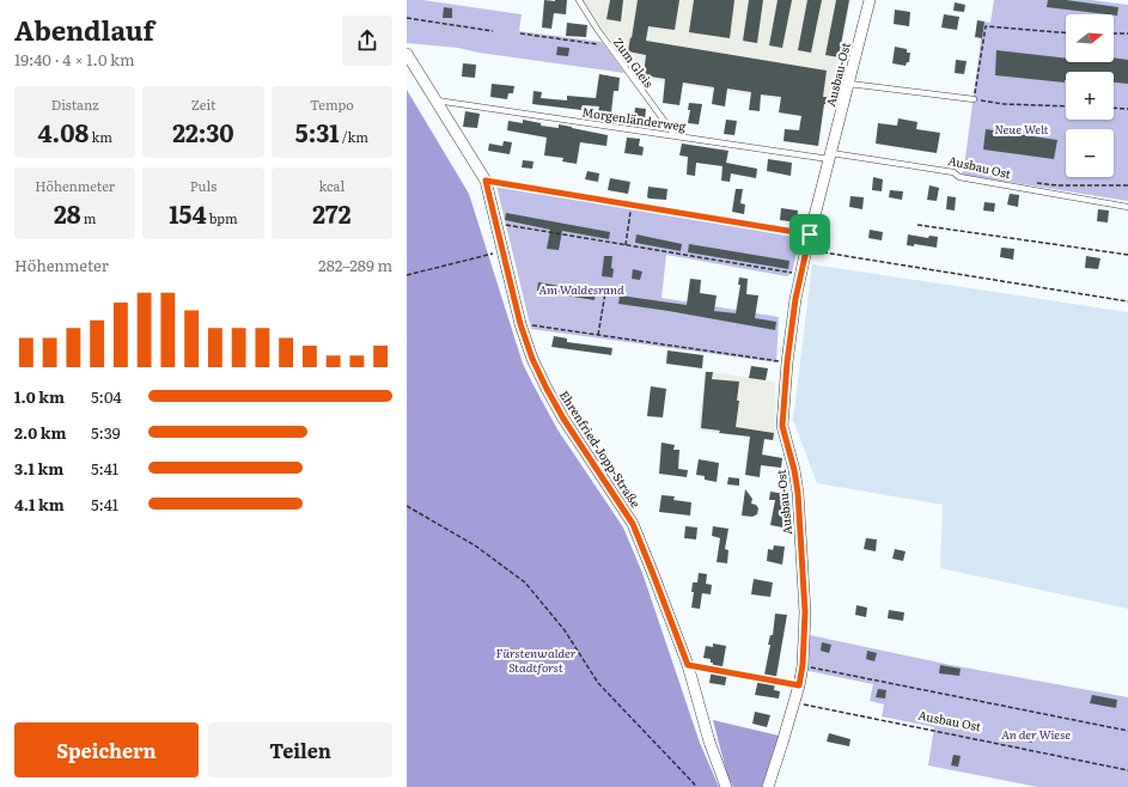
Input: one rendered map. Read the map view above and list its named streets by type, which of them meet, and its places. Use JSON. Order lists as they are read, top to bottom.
{
  "streets": {
    "street": ["Ausbau-Ost", "Ehrenfried-Jopp-Straße"],
    "lane": ["Zum Gleis", "Morgenländerweg", "Ausbau Ost"]
  },
  "crossings": [
    ["Zum Gleis", "Morgenländerweg"],
    ["Ausbau-Ost", "Morgenländerweg"],
    ["Ausbau-Ost", "Ausbau Ost"],
    ["Morgenländerweg", "Ausbau Ost"],
    ["Morgenländerweg", "Ehrenfried-Jopp-Straße"]
  ],
  "parks": [
    "Neue Welt",
    "Am Waldesrand",
    "Fürstenwalder Stadtforst",
    "An der Wiese"
  ],
  "north": "right",
  "page": {
    "heading": ["Abendlauf", "19:40 · 4 × 1.0 km"],
    "map_buttons": ["+", "−"],
    "stats": [
      ["Distanz", "4.08 km"],
      ["Zeit", "22:30"],
      ["Tempo", "5:31 /km"],
      ["Höhenmeter", "28 m"],
      ["Puls", "154 bpm"],
      ["kcal", "272"]
    ],
    "chart": ["Höhenmeter", "282–289 m"],
    "list": [
      {
        "name": "1.0 km",
        "note": "5:04"
      },
      {
        "name": "2.0 km",
        "note": "5:39"
      },
      {
        "name": "3.1 km",
        "note": "5:41"
      },
      {
        "name": "4.1 km",
        "note": "5:41"
      }
    ],
    "buttons": ["Speichern", "Teilen"]
  }
}
